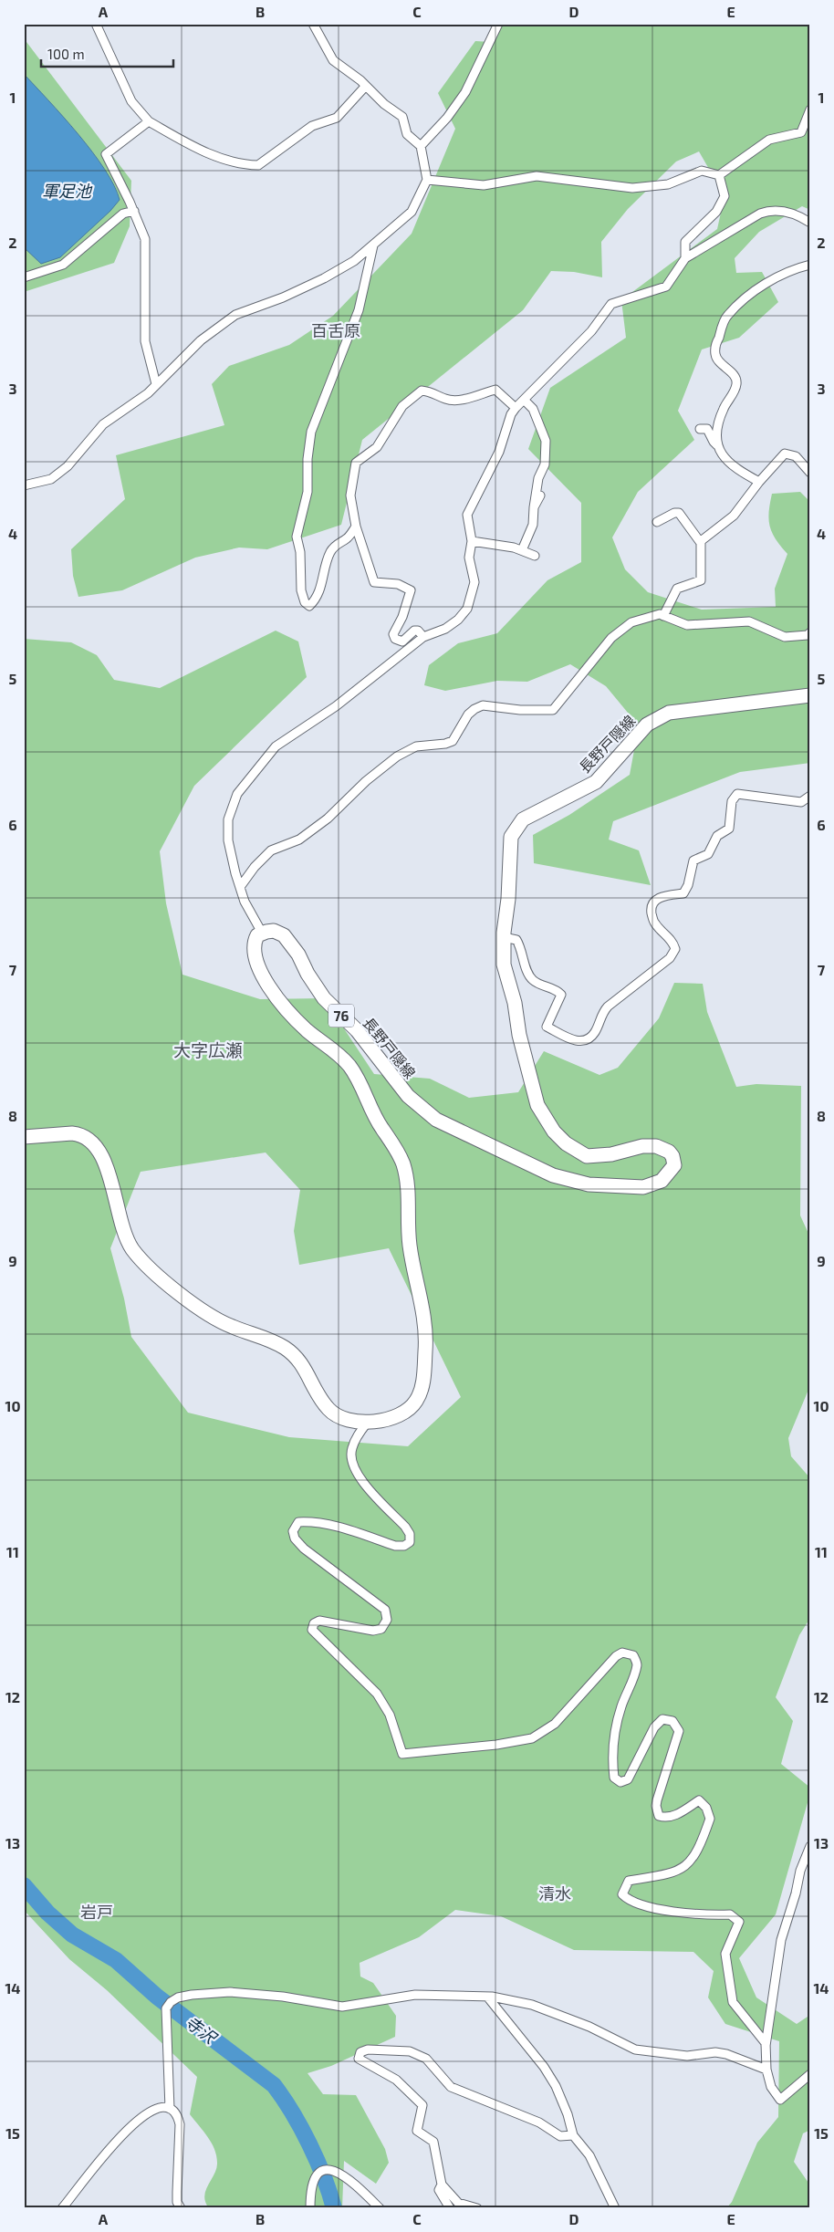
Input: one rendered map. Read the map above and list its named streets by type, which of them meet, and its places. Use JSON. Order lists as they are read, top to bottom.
{
  "streets": {
    "main road": ["長野戸隠線", "76"]
  },
  "crossings": [
    ["長野戸隠線", "76"]
  ],
  "districts": [
    "百舌原",
    "大字広瀬",
    "清水",
    "岩戸"
  ],
  "water": ["軍足池", "寺沢"],
  "scale_bar": "100 m",
  "grid": {
    "columns": [
      "A",
      "B",
      "C",
      "D",
      "E"
    ],
    "rows": [
      "1",
      "2",
      "3",
      "4",
      "5",
      "6",
      "7",
      "8",
      "9",
      "10",
      "11",
      "12",
      "13",
      "14",
      "15"
    ]
  }
}
